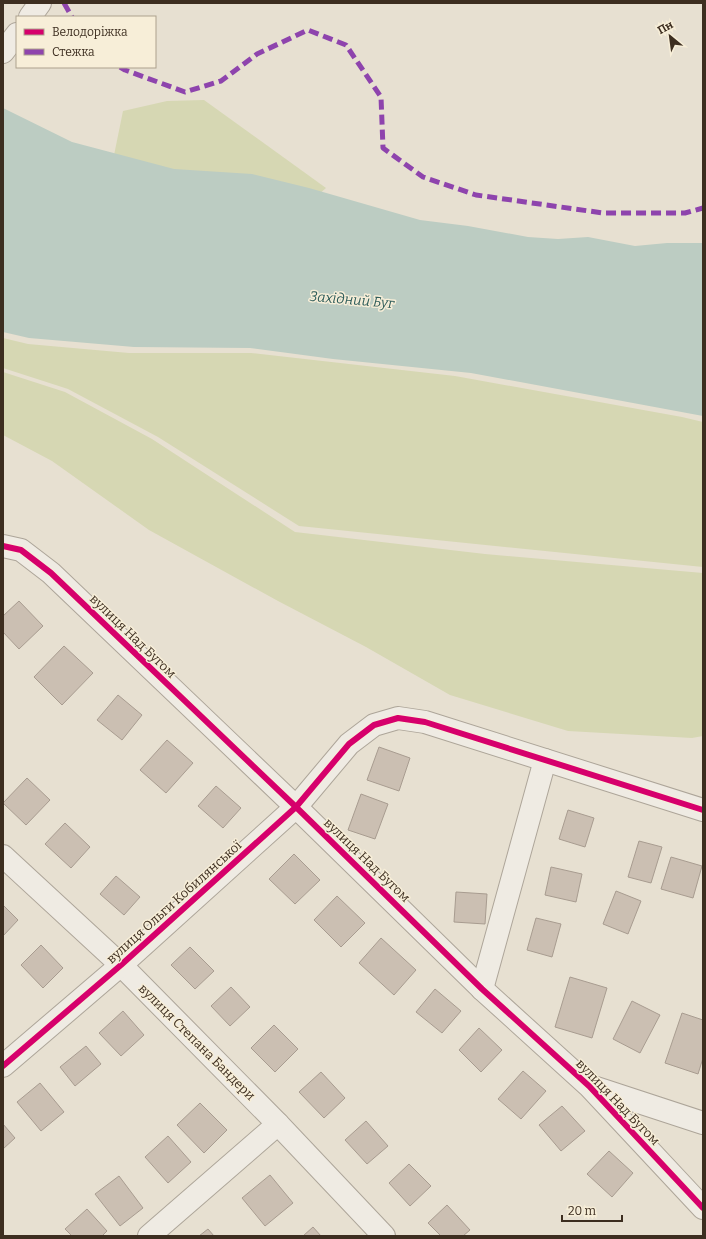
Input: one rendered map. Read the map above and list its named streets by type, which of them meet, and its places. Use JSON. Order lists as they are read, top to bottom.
{
  "streets": {
    "street": ["вулиця Над Бугом", "вулиця Ольги Кобилянської", "вулиця Степана Бандери"]
  },
  "crossings": [
    ["вулиця Над Бугом", "вулиця Ольги Кобилянської"],
    ["вулиця Ольги Кобилянської", "вулиця Степана Бандери"]
  ],
  "water": ["Західний Буг"],
  "legend": ["Велодоріжка", "Стежка"],
  "scale_bar": "20 m",
  "north": "top left"
}
